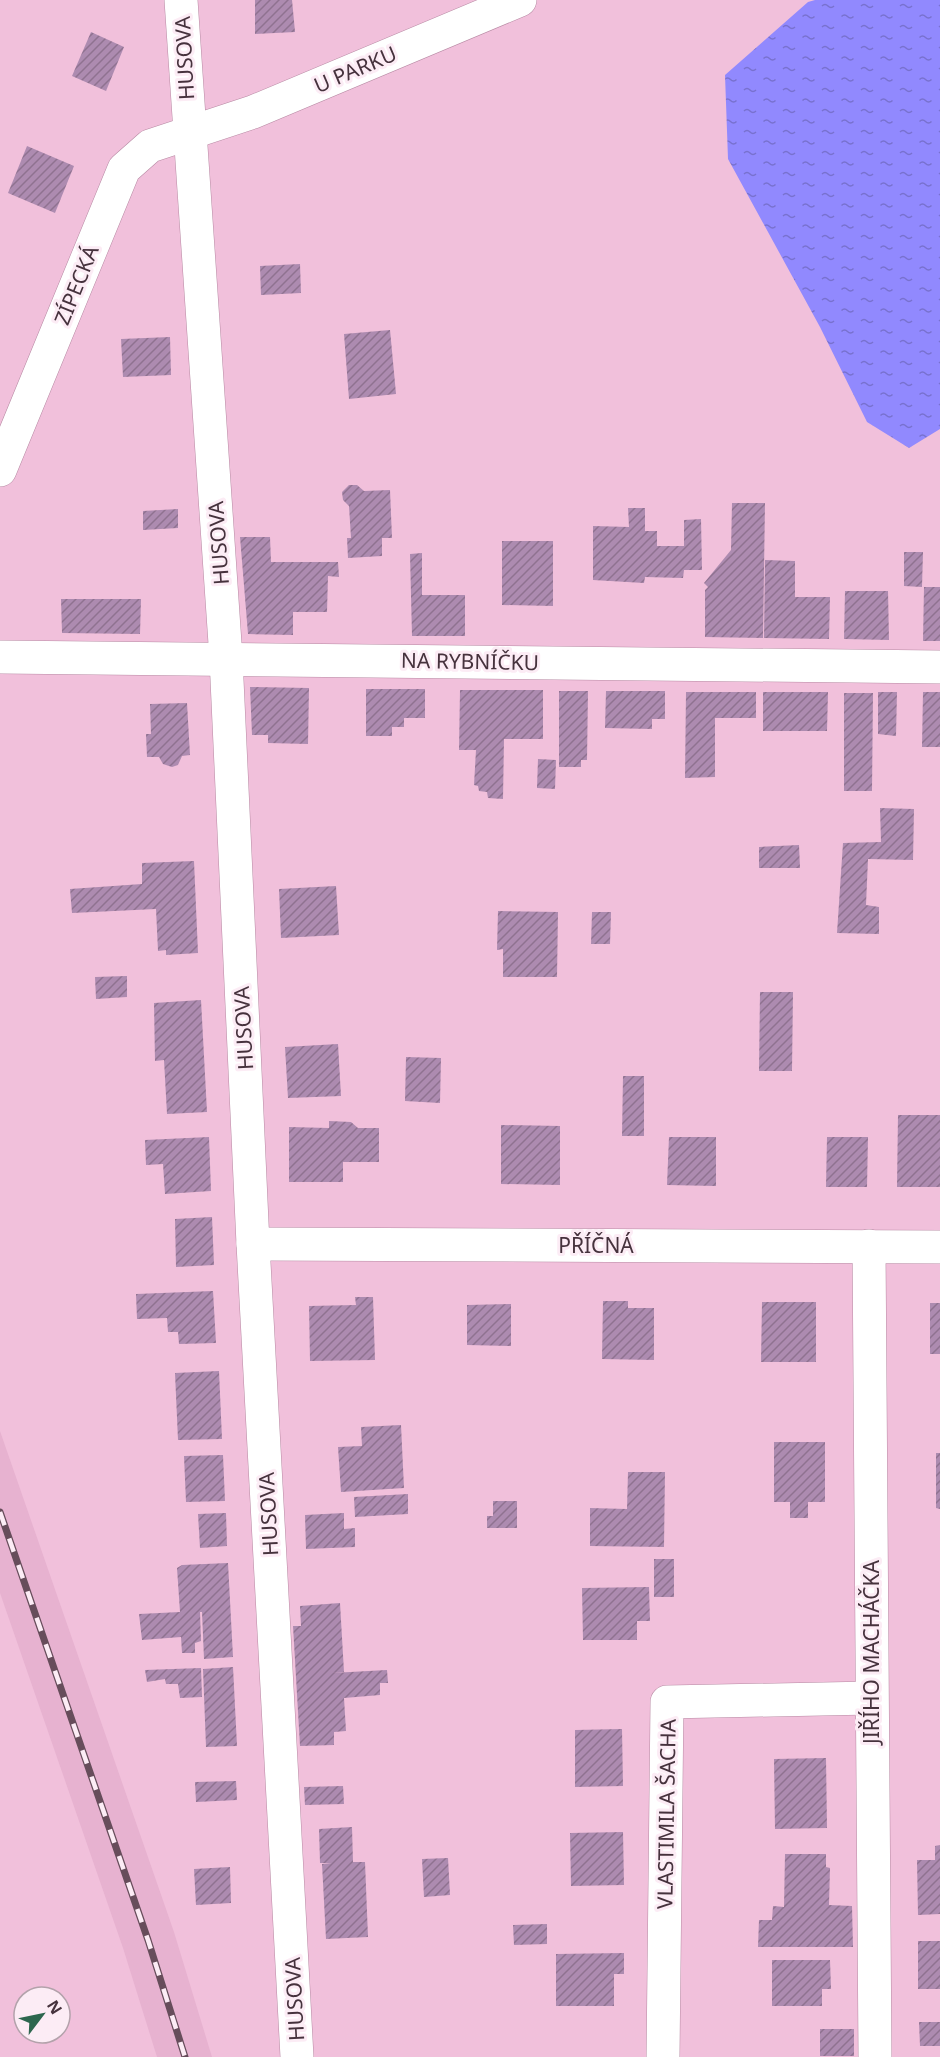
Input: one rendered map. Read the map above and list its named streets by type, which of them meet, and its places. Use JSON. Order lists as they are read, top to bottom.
{
  "streets": {
    "street": [
      "HUSOVA",
      "U PARKU",
      "ZÍPECKÁ",
      "NA RYBNÍČKU",
      "PŘÍČNÁ",
      "JIŘÍHO MACHÁČKA",
      "VLASTIMILA ŠACHA"
    ]
  },
  "crossings": [
    ["HUSOVA", "U PARKU"],
    ["HUSOVA", "ZÍPECKÁ"],
    ["HUSOVA", "NA RYBNÍČKU"],
    ["HUSOVA", "PŘÍČNÁ"],
    ["U PARKU", "ZÍPECKÁ"],
    ["PŘÍČNÁ", "JIŘÍHO MACHÁČKA"],
    ["JIŘÍHO MACHÁČKA", "VLASTIMILA ŠACHA"]
  ],
  "north": "top right"
}
